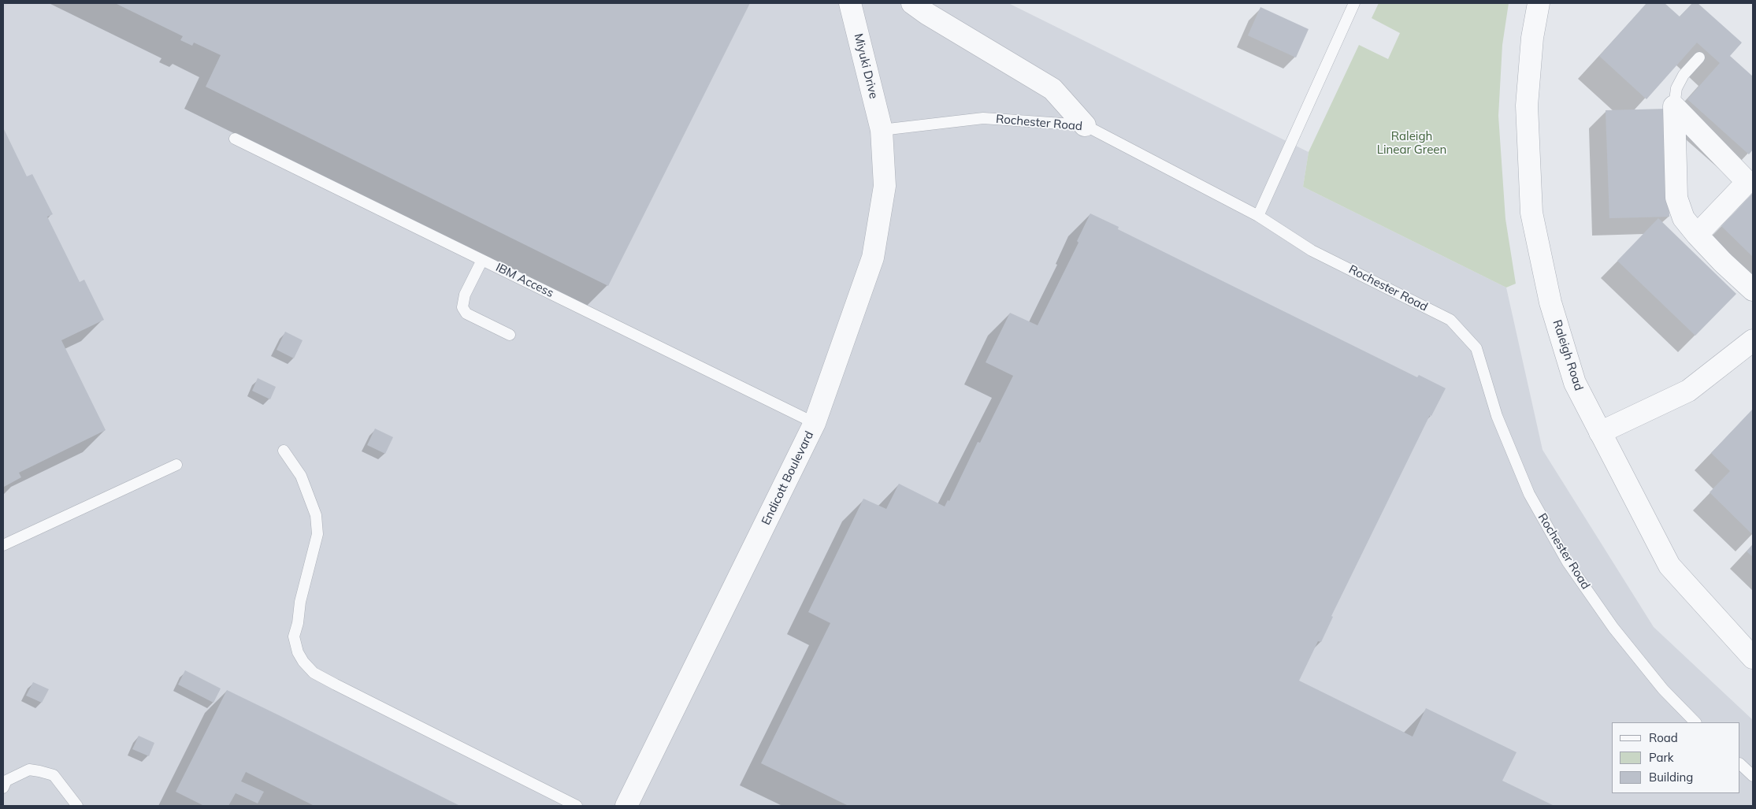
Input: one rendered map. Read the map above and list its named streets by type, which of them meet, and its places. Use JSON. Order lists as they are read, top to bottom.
{
  "streets": {
    "street": ["Miyuki Drive", "Raleigh Road", "Endicott Boulevard"],
    "lane": ["Rochester Road", "IBM Access"]
  },
  "crossings": [
    ["Miyuki Drive", "Rochester Road"],
    ["Miyuki Drive", "Endicott Boulevard"],
    ["Rochester Road", "Endicott Boulevard"],
    ["IBM Access", "Endicott Boulevard"]
  ],
  "parks": ["Raleigh Linear Green"],
  "legend": ["Road", "Park", "Building"]
}
